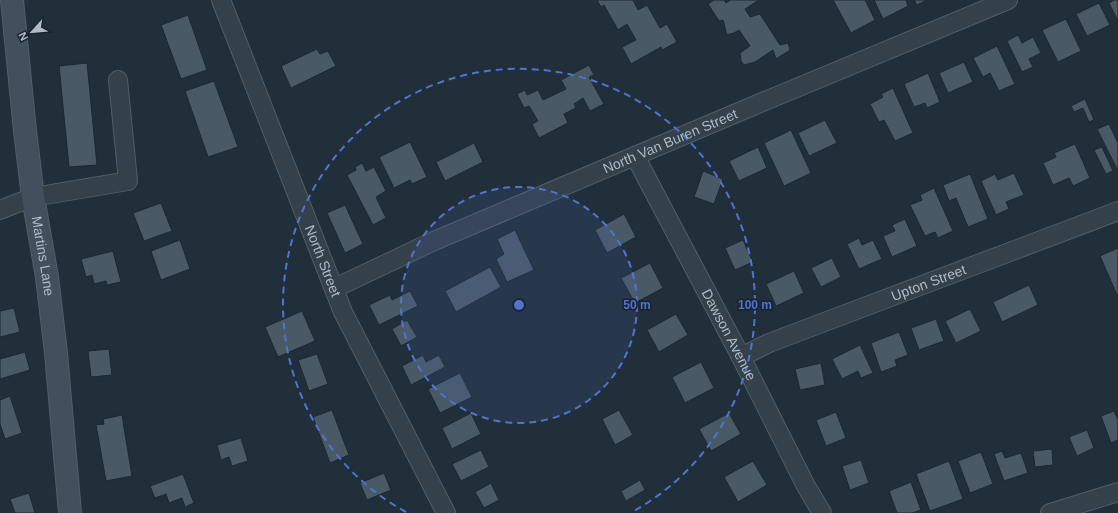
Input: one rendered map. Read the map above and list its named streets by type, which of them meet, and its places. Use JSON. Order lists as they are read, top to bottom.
{
  "streets": {
    "street": [
      "North Van Buren Street",
      "Martins Lane",
      "North Street",
      "Upton Street",
      "Dawson Avenue"
    ]
  },
  "crossings": [
    ["North Van Buren Street", "North Street"],
    ["North Van Buren Street", "Dawson Avenue"],
    ["Upton Street", "Dawson Avenue"]
  ],
  "north": "bottom left",
  "rings": ["50 m", "100 m"]
}
